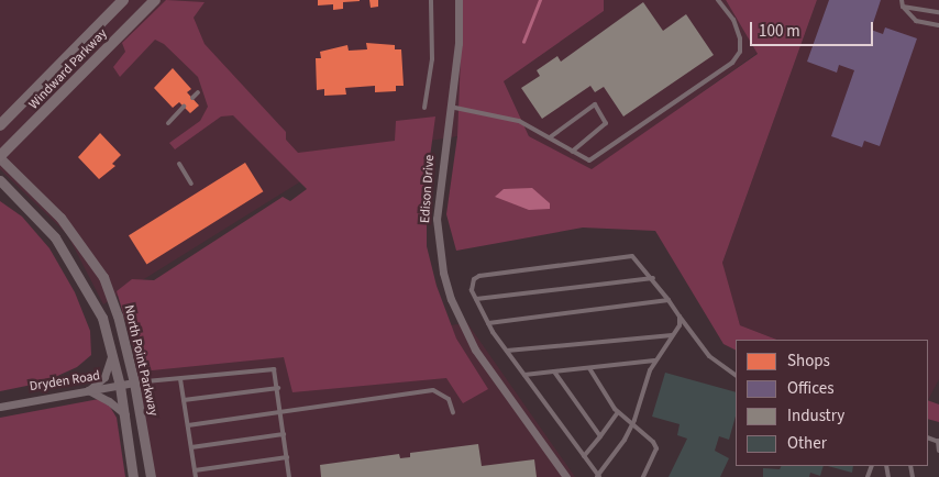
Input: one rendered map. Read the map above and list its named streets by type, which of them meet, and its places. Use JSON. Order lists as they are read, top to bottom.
{
  "streets": {
    "main road": ["Windward Parkway"],
    "street": ["Edison Drive", "North Point Parkway", "Dryden Road"]
  },
  "crossings": [
    ["Windward Parkway", "North Point Parkway"],
    ["North Point Parkway", "Dryden Road"]
  ],
  "legend": [
    "Shops",
    "Offices",
    "Industry",
    "Other"
  ],
  "scale_bar": "100 m"
}
